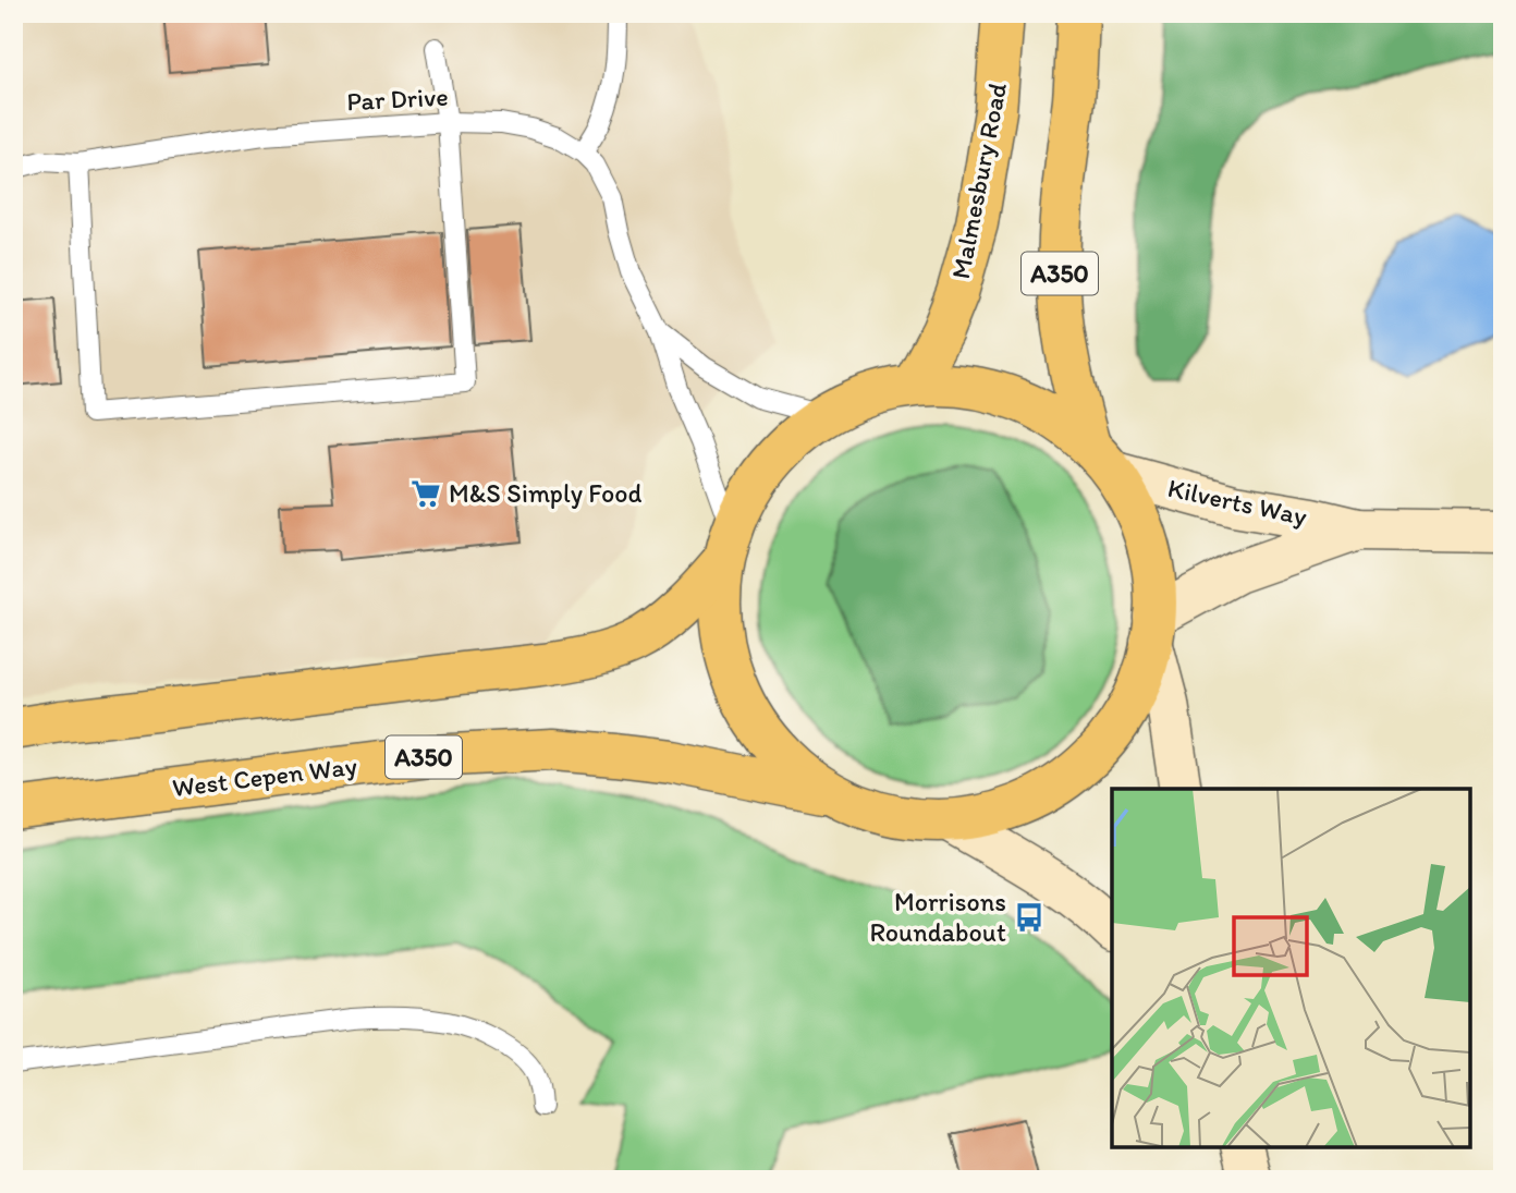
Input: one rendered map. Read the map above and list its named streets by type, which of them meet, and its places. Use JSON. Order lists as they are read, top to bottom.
{
  "streets": {
    "highway": ["Malmesbury Road", "A350", "West Cepen Way"],
    "main road": ["Kilverts Way"],
    "lane": ["Par Drive"]
  },
  "crossings": [
    ["Par Drive", "A350"],
    ["Malmesbury Road", "A350"],
    ["A350", "Kilverts Way"],
    ["A350", "West Cepen Way"]
  ],
  "places": {
    "supermarket": ["M&S Simply Food"],
    "bus stop": ["Morrisons Roundabout"]
  }
}
